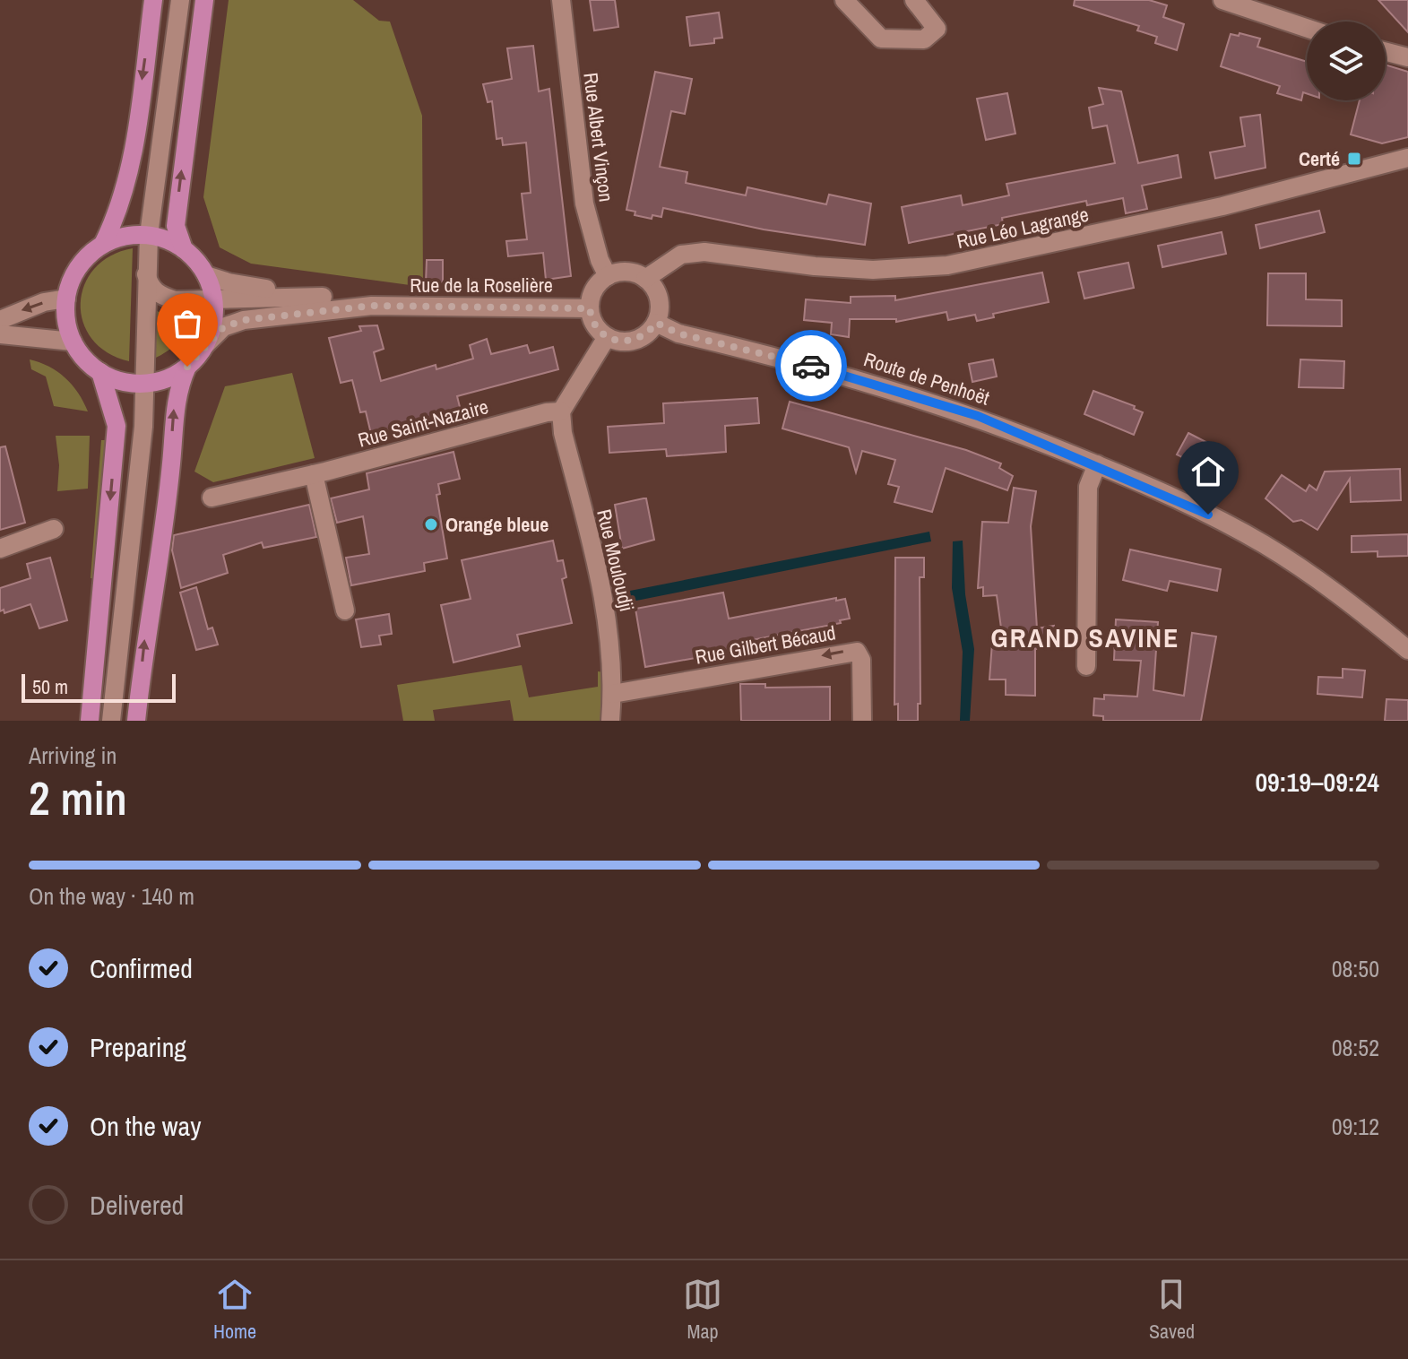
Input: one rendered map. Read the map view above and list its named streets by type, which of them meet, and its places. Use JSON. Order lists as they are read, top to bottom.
{
  "streets": {
    "street": [
      "Rue Albert Vinçon",
      "Rue Léo Lagrange",
      "Rue de la Roselière",
      "Route de Penhoët",
      "Rue Saint-Nazaire",
      "Rue Mouloudji",
      "Rue Gilbert Bécaud"
    ]
  },
  "crossings": [
    ["Rue Albert Vinçon", "Rue Léo Lagrange"],
    ["Rue Albert Vinçon", "Rue de la Roselière"],
    ["Rue Albert Vinçon", "Route de Penhoët"],
    ["Rue Léo Lagrange", "Rue de la Roselière"],
    ["Rue Léo Lagrange", "Route de Penhoët"],
    ["Rue de la Roselière", "Route de Penhoët"],
    ["Rue Saint-Nazaire", "Rue Mouloudji"],
    ["Rue Mouloudji", "Rue Gilbert Bécaud"]
  ],
  "districts": ["GRAND SAVINE"],
  "places": {
    "transit": ["Certé"],
    "other": ["Orange bleue"]
  },
  "scale_bar": "50 m",
  "page": {
    "scale": "50 m",
    "heading": ["2 min", "Arriving in", "09:19–09:24"],
    "bar": "On the way · 140 m",
    "list": [
      ["Confirmed", "08:50"],
      ["Preparing", "08:52"],
      ["On the way", "09:12"],
      "Delivered"
    ],
    "tabs": ["Home", "Map", "Saved"]
  }
}
